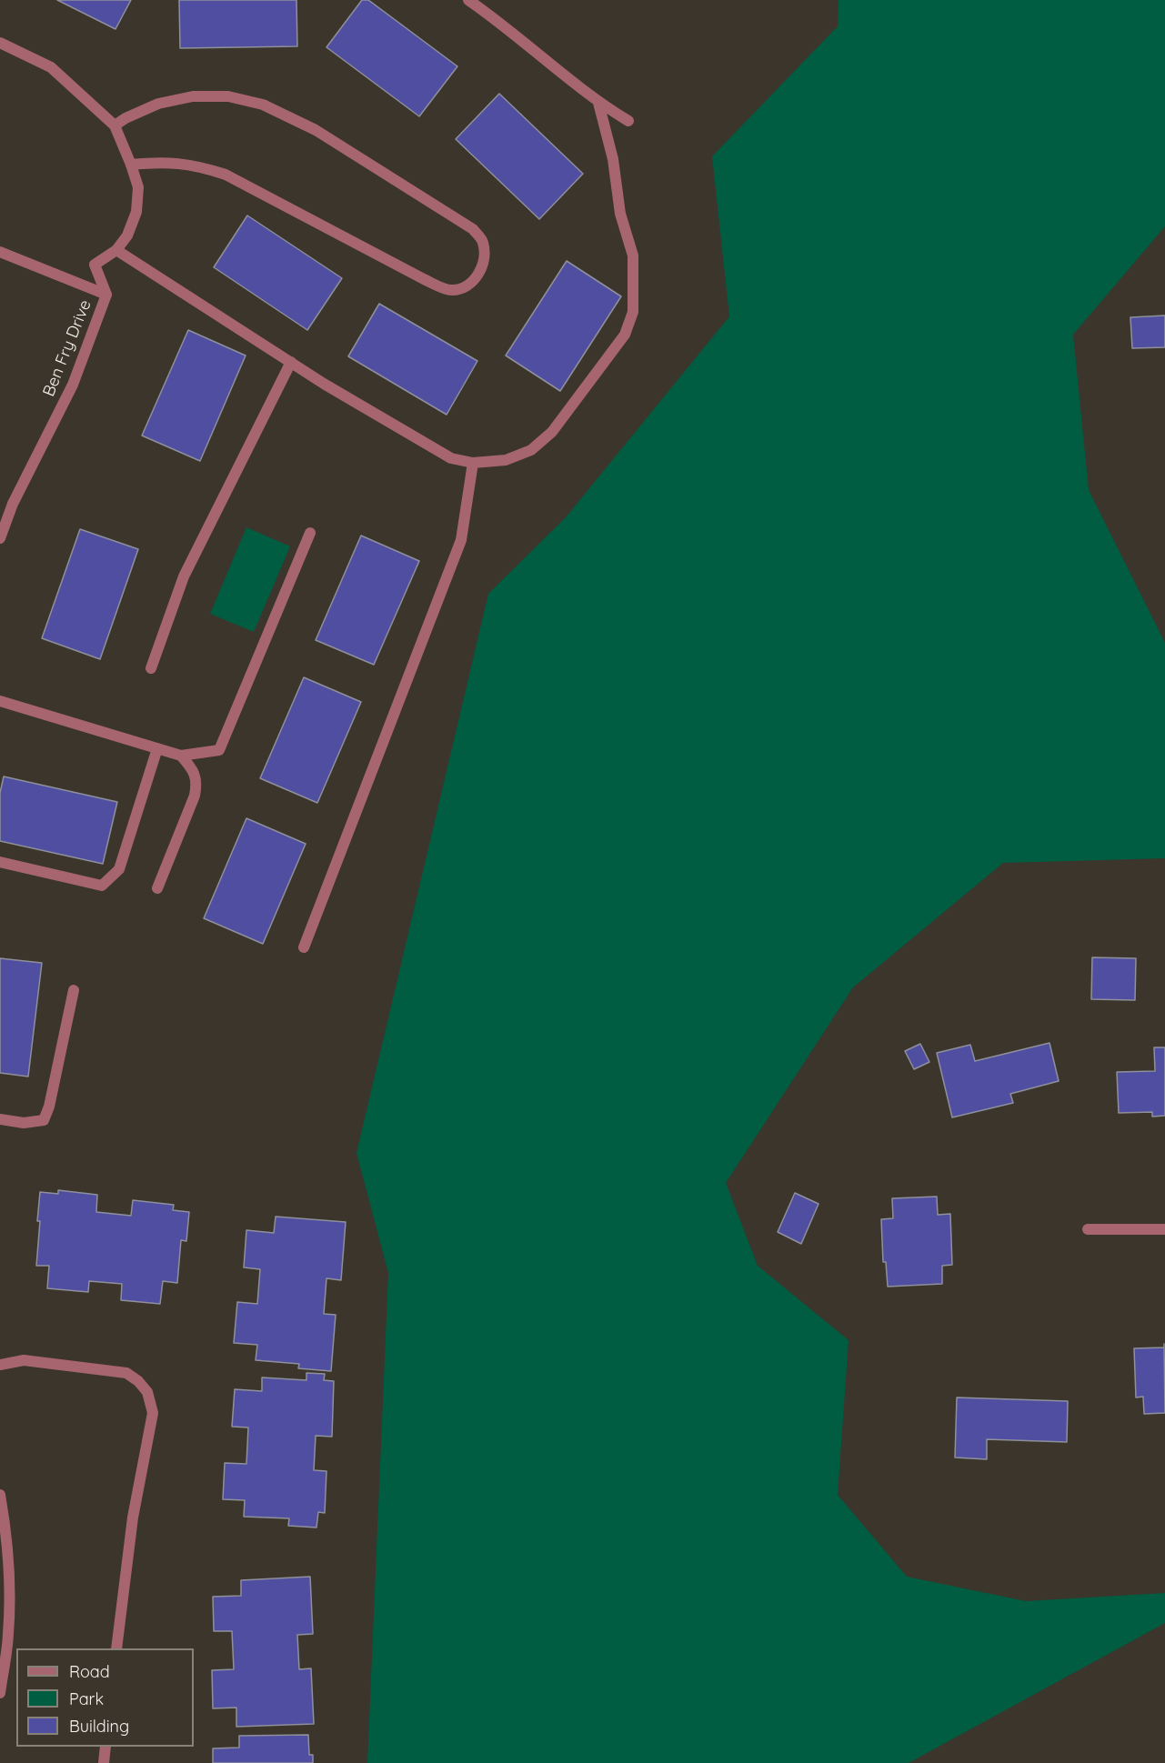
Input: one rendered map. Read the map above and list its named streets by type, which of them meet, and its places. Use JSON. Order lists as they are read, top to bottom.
{
  "streets": {
    "street": ["Ben Fry Drive"]
  },
  "legend": ["Road", "Park", "Building"]
}
